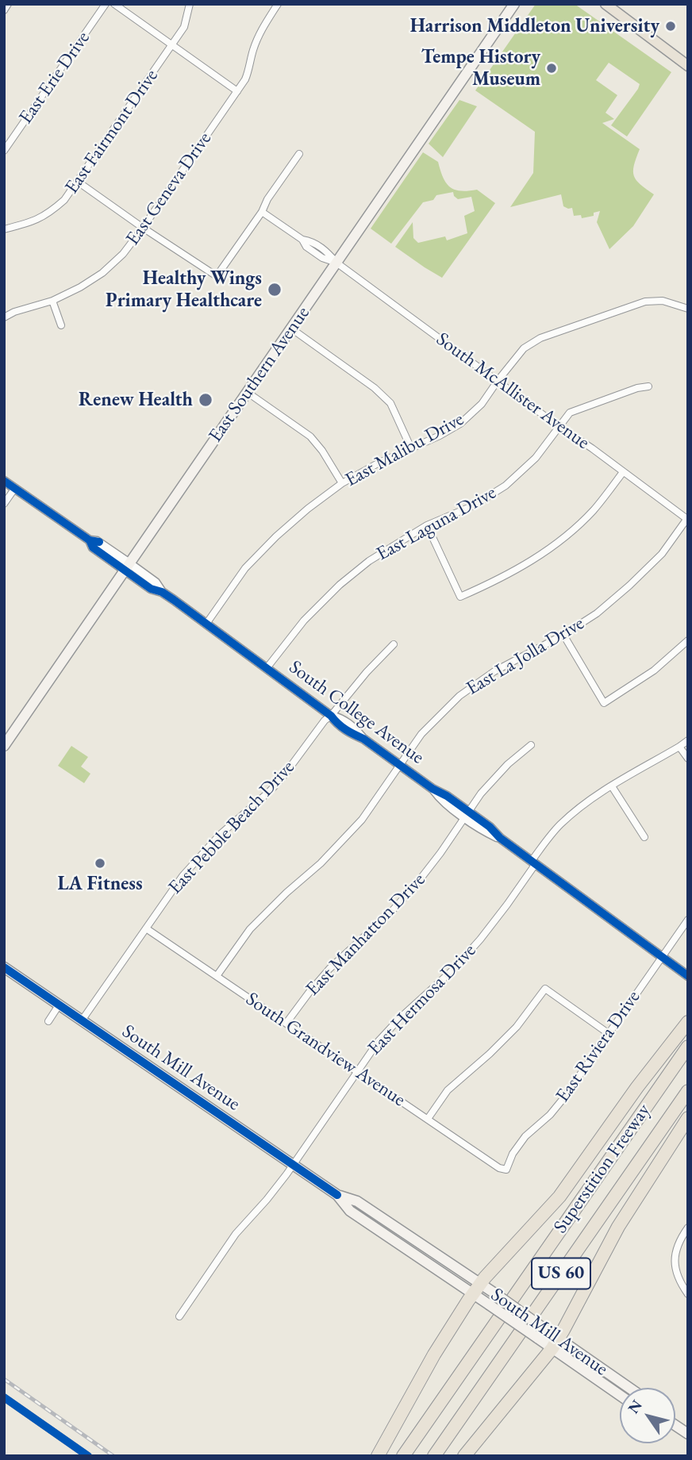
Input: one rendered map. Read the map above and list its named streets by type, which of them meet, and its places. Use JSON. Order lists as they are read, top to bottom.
{
  "streets": {
    "highway": ["Superstition Freeway", "US 60"],
    "main road": ["East Southern Avenue", "South Mill Avenue"],
    "street": [
      "East Erie Drive",
      "East Fairmont Drive",
      "East Geneva Drive",
      "South McAllister Avenue",
      "East Malibu Drive",
      "East Laguna Drive",
      "East La Jolla Drive",
      "South College Avenue",
      "East Pebble Beach Drive",
      "East Manhatton Drive",
      "East Hermosa Drive",
      "East Riviera Drive",
      "South Grandview Avenue"
    ]
  },
  "crossings": [
    ["East Southern Avenue", "South McAllister Avenue"],
    ["East Southern Avenue", "South College Avenue"],
    ["South McAllister Avenue", "East Malibu Drive"],
    ["South McAllister Avenue", "East Laguna Drive"],
    ["South McAllister Avenue", "East La Jolla Drive"],
    ["East Malibu Drive", "South College Avenue"],
    ["East Laguna Drive", "South College Avenue"],
    ["East La Jolla Drive", "South College Avenue"],
    ["East La Jolla Drive", "South Grandview Avenue"],
    ["South College Avenue", "East Pebble Beach Drive"],
    ["South College Avenue", "East Manhatton Drive"],
    ["South College Avenue", "East Hermosa Drive"],
    ["South College Avenue", "East Riviera Drive"],
    ["East Pebble Beach Drive", "South Grandview Avenue"],
    ["East Pebble Beach Drive", "South Mill Avenue"],
    ["East Manhatton Drive", "South Grandview Avenue"],
    ["East Hermosa Drive", "South Grandview Avenue"],
    ["East Hermosa Drive", "South Mill Avenue"],
    ["East Riviera Drive", "South Grandview Avenue"]
  ],
  "places": [
    "Harrison Middleton University",
    "Tempe History Museum",
    "Healthy Wings Primary Healthcare",
    "Renew Health",
    "LA Fitness"
  ],
  "north": "top left"
}
